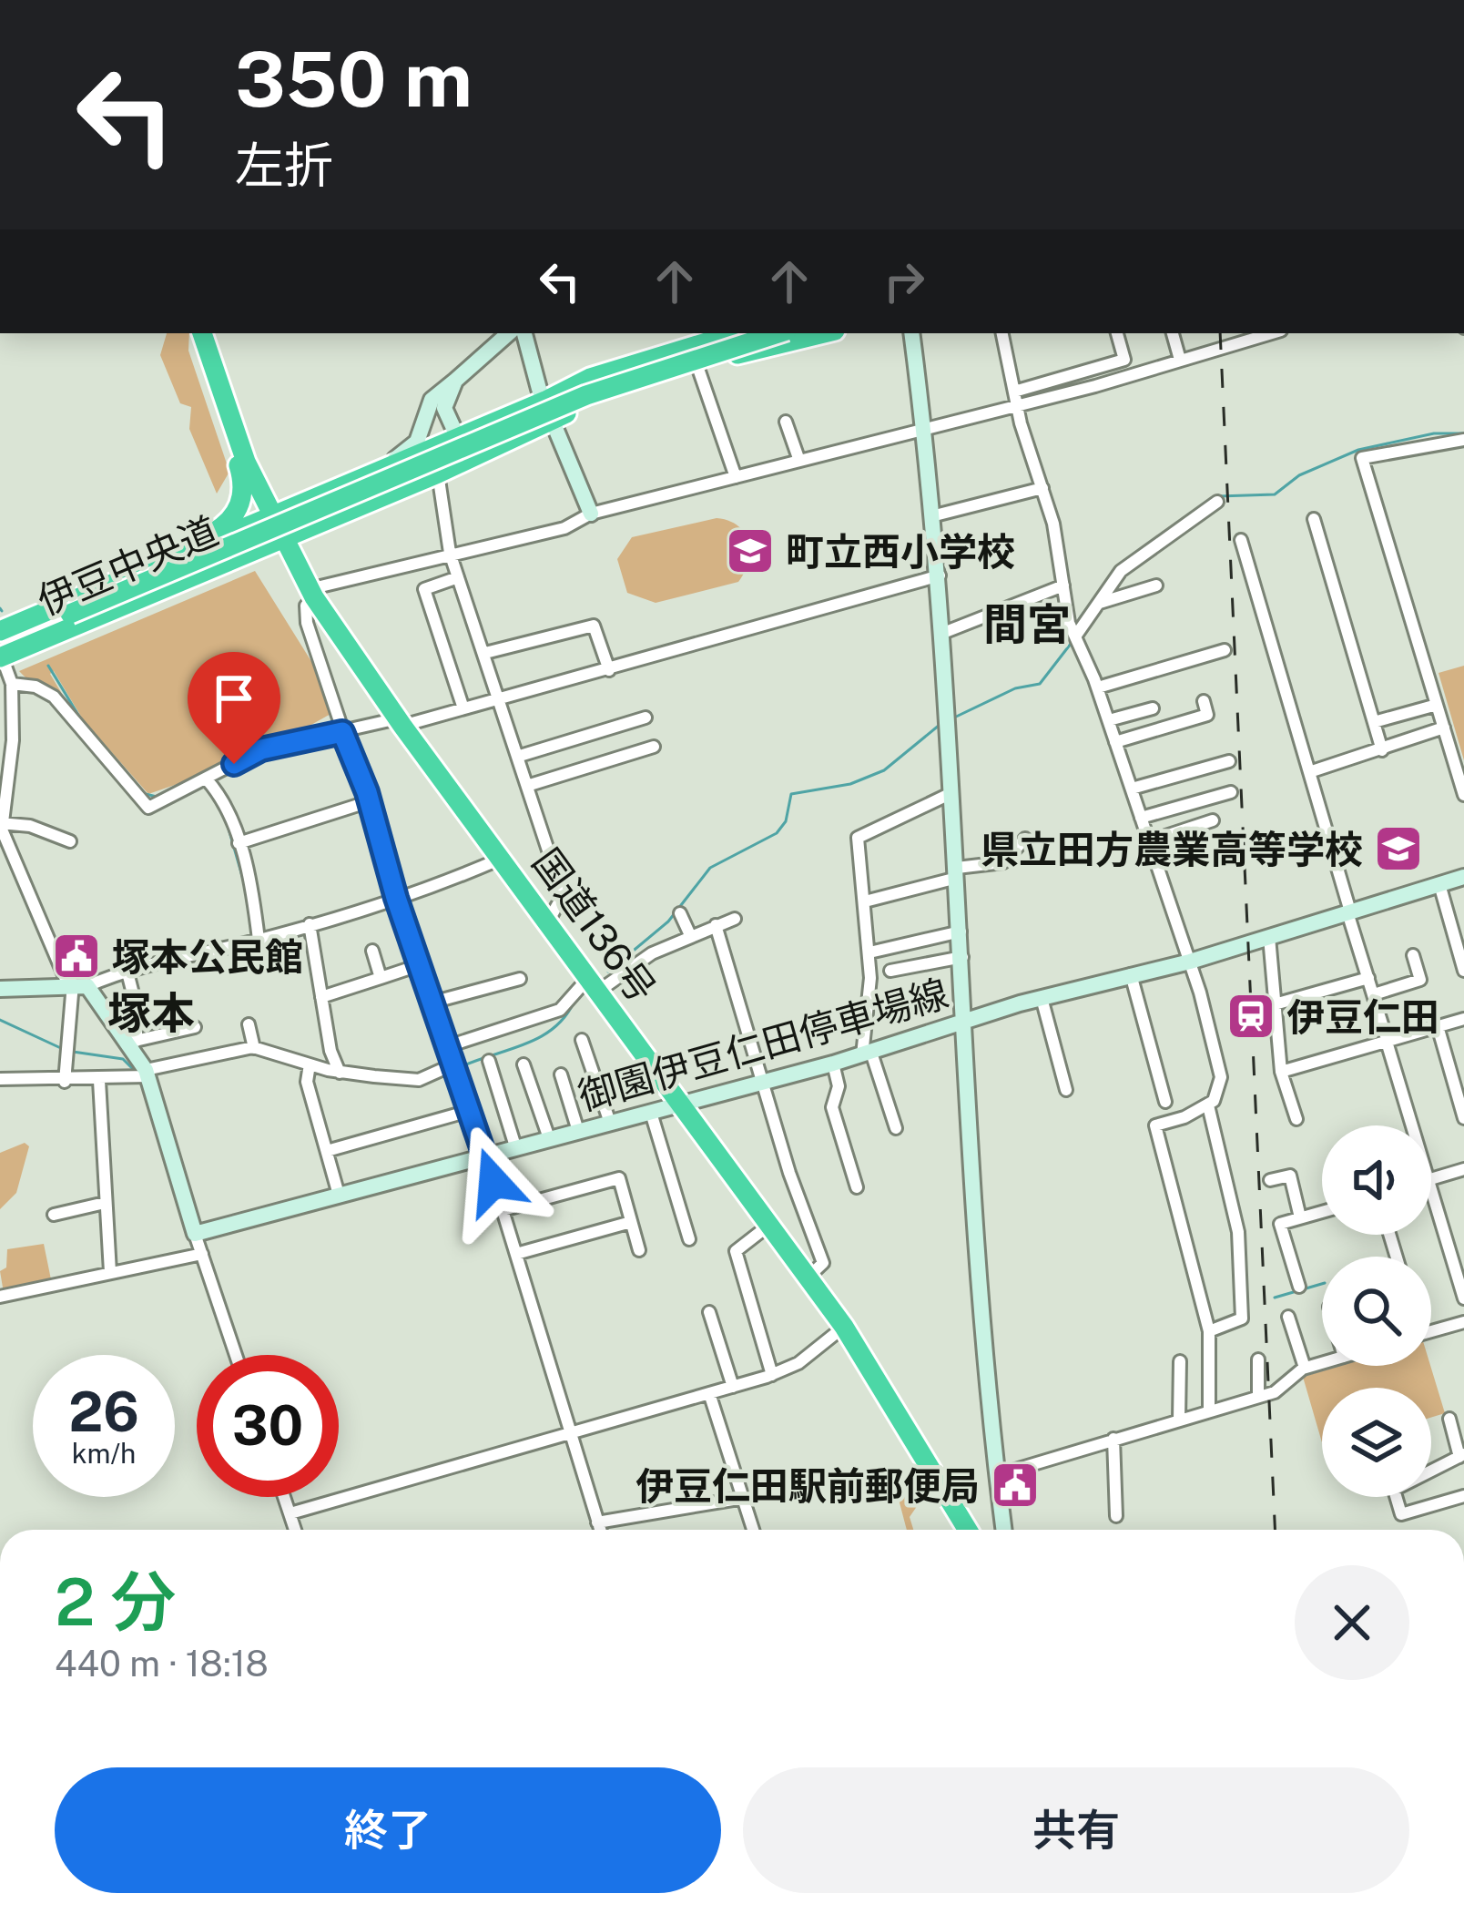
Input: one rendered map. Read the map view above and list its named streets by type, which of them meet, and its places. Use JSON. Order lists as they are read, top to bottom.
{
  "streets": {
    "highway": ["伊豆中央道", "国道136号"],
    "street": ["御園伊豆仁田停車場線"]
  },
  "crossings": [
    ["伊豆中央道", "国道136号"],
    ["国道136号", "御園伊豆仁田停車場線"]
  ],
  "districts": ["間宮", "塚本"],
  "places": {
    "school or university": ["町立西小学校", "県立田方農業高等学校"],
    "public building": ["塚本公民館", "伊豆仁田駅前郵便局"],
    "station": ["伊豆仁田"]
  },
  "page": {
    "turn": ["350 m", "左折"],
    "speed": "26 km/h",
    "limit": "30",
    "heading": ["2 分", "440 m · 18:18"],
    "buttons": ["終了", "共有"]
  }
}
